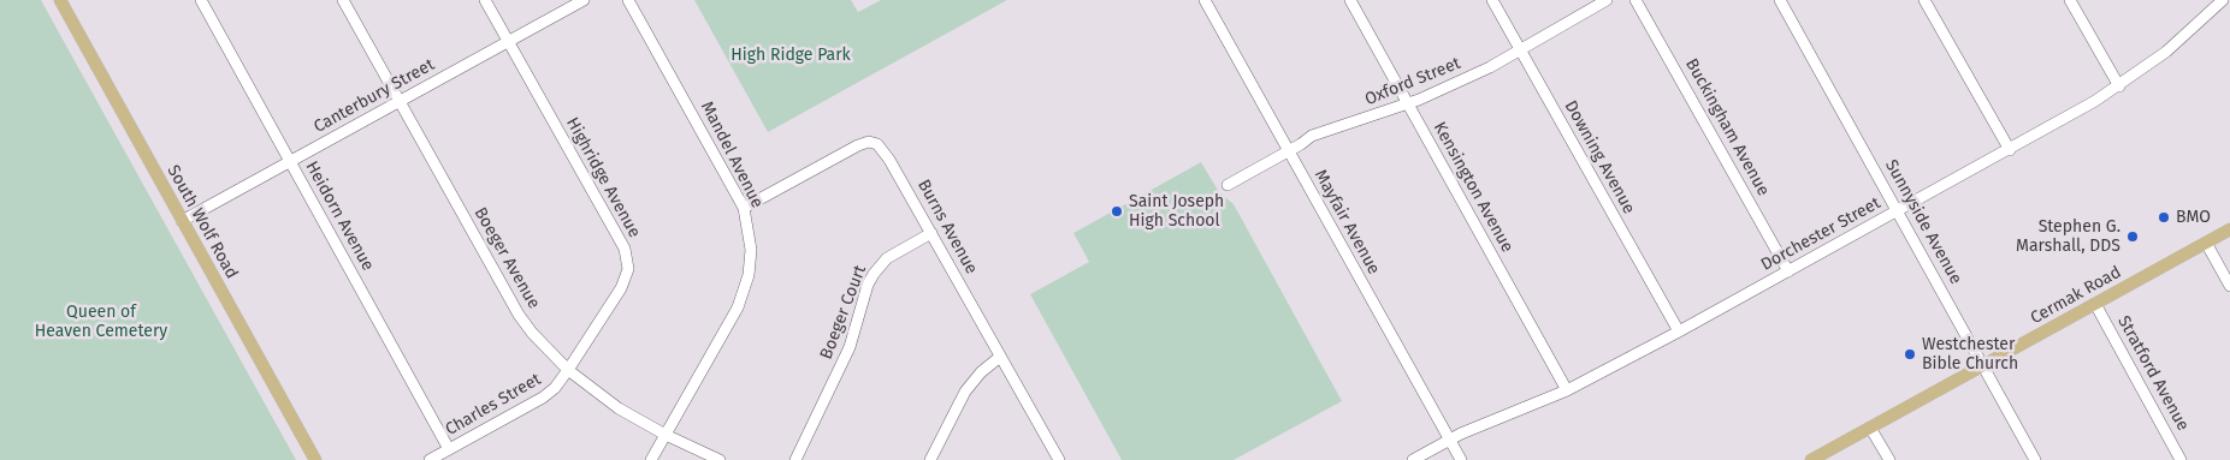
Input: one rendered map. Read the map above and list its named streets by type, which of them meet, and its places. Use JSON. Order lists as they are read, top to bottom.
{
  "streets": {
    "main road": ["South Wolf Road", "Cermak Road"],
    "street": [
      "Oxford Street",
      "Canterbury Street",
      "Buckingham Avenue",
      "Mandel Avenue",
      "Downing Avenue",
      "Highridge Avenue",
      "Kensington Avenue",
      "Heidorn Avenue",
      "Mayfair Avenue",
      "Sunnyside Avenue",
      "Burns Avenue",
      "Dorchester Street",
      "Boeger Avenue",
      "Boeger Court",
      "Stratford Avenue",
      "Charles Street"
    ]
  },
  "crossings": [
    ["Oxford Street", "Downing Avenue"],
    ["Oxford Street", "Kensington Avenue"],
    ["Oxford Street", "Mayfair Avenue"],
    ["Canterbury Street", "Highridge Avenue"],
    ["Canterbury Street", "Heidorn Avenue"],
    ["Canterbury Street", "South Wolf Road"],
    ["Canterbury Street", "Boeger Avenue"],
    ["Buckingham Avenue", "Dorchester Street"],
    ["Mandel Avenue", "Burns Avenue"],
    ["Mandel Avenue", "Boeger Avenue"],
    ["Downing Avenue", "Dorchester Street"],
    ["Highridge Avenue", "Boeger Avenue"],
    ["Highridge Avenue", "Charles Street"],
    ["Kensington Avenue", "Dorchester Street"],
    ["Heidorn Avenue", "Charles Street"],
    ["Mayfair Avenue", "Dorchester Street"],
    ["Sunnyside Avenue", "Dorchester Street"],
    ["Sunnyside Avenue", "Cermak Road"],
    ["Burns Avenue", "Boeger Court"],
    ["Boeger Avenue", "Charles Street"],
    ["Cermak Road", "Stratford Avenue"]
  ],
  "parks": ["High Ridge Park", "Queen of Heaven Cemetery"],
  "places": [
    "Saint Joseph High School",
    "BMO",
    "Stephen G. Marshall, DDS",
    "Westchester Bible Church"
  ]
}
